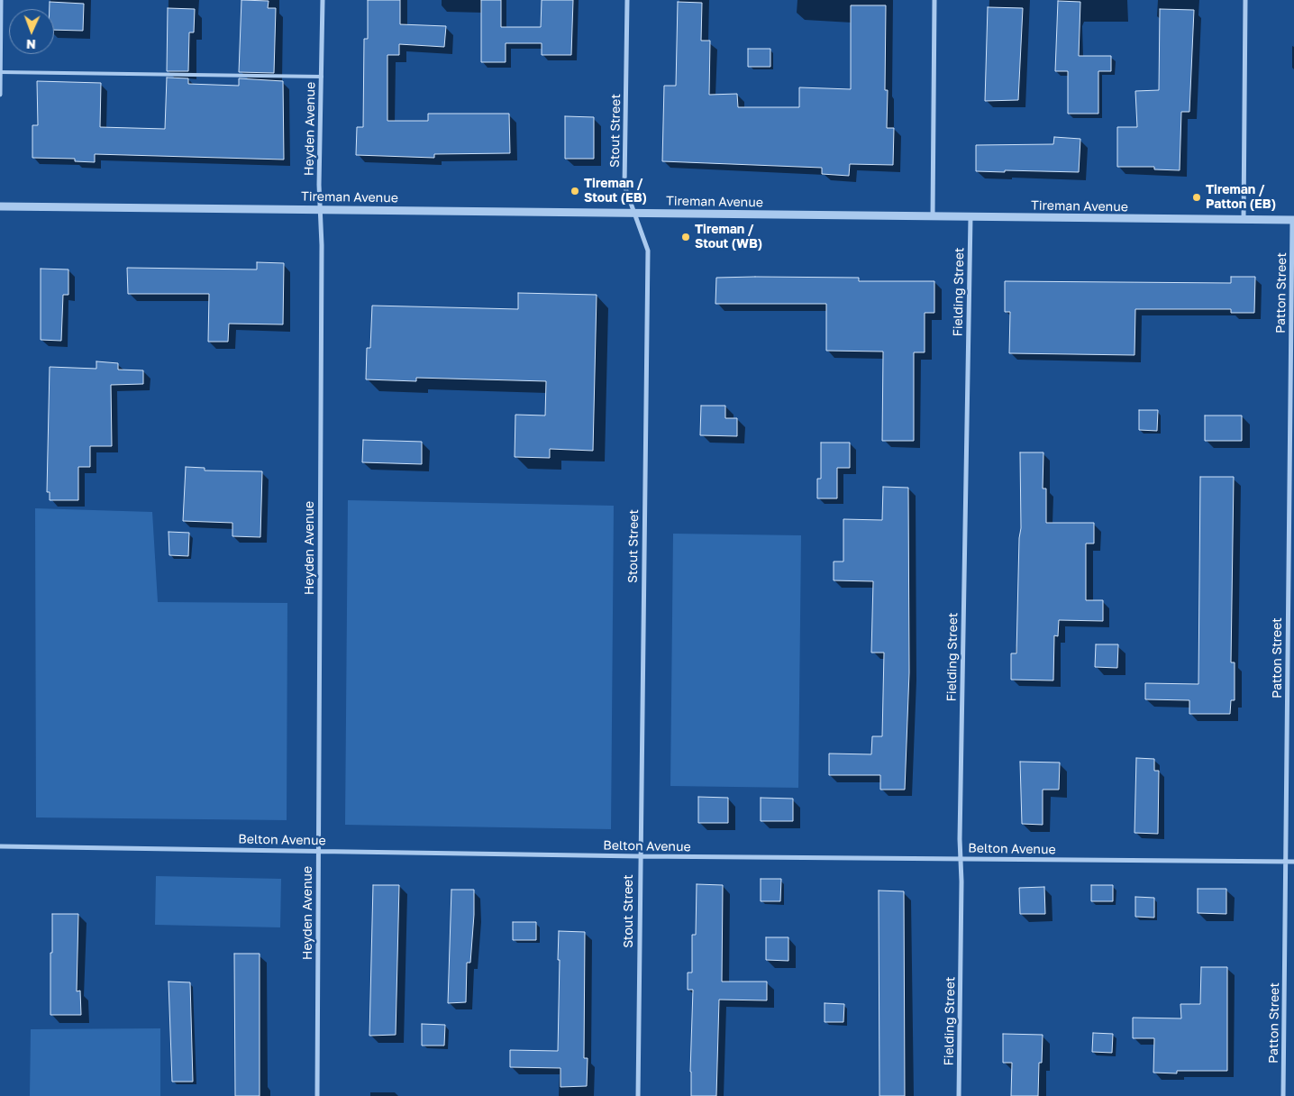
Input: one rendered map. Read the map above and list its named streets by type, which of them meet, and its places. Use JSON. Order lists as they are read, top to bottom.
{
  "streets": {
    "street": [
      "Heyden Avenue",
      "Stout Street",
      "Tireman Avenue",
      "Fielding Street",
      "Patton Street",
      "Belton Avenue"
    ]
  },
  "crossings": [
    ["Heyden Avenue", "Tireman Avenue"],
    ["Heyden Avenue", "Belton Avenue"],
    ["Stout Street", "Tireman Avenue"],
    ["Stout Street", "Belton Avenue"],
    ["Tireman Avenue", "Fielding Street"],
    ["Tireman Avenue", "Patton Street"],
    ["Fielding Street", "Belton Avenue"],
    ["Patton Street", "Belton Avenue"]
  ],
  "places": ["Tireman / Stout (EB)", "Tireman / Patton (EB)", "Tireman / Stout (WB)"],
  "north": "bottom"
}
